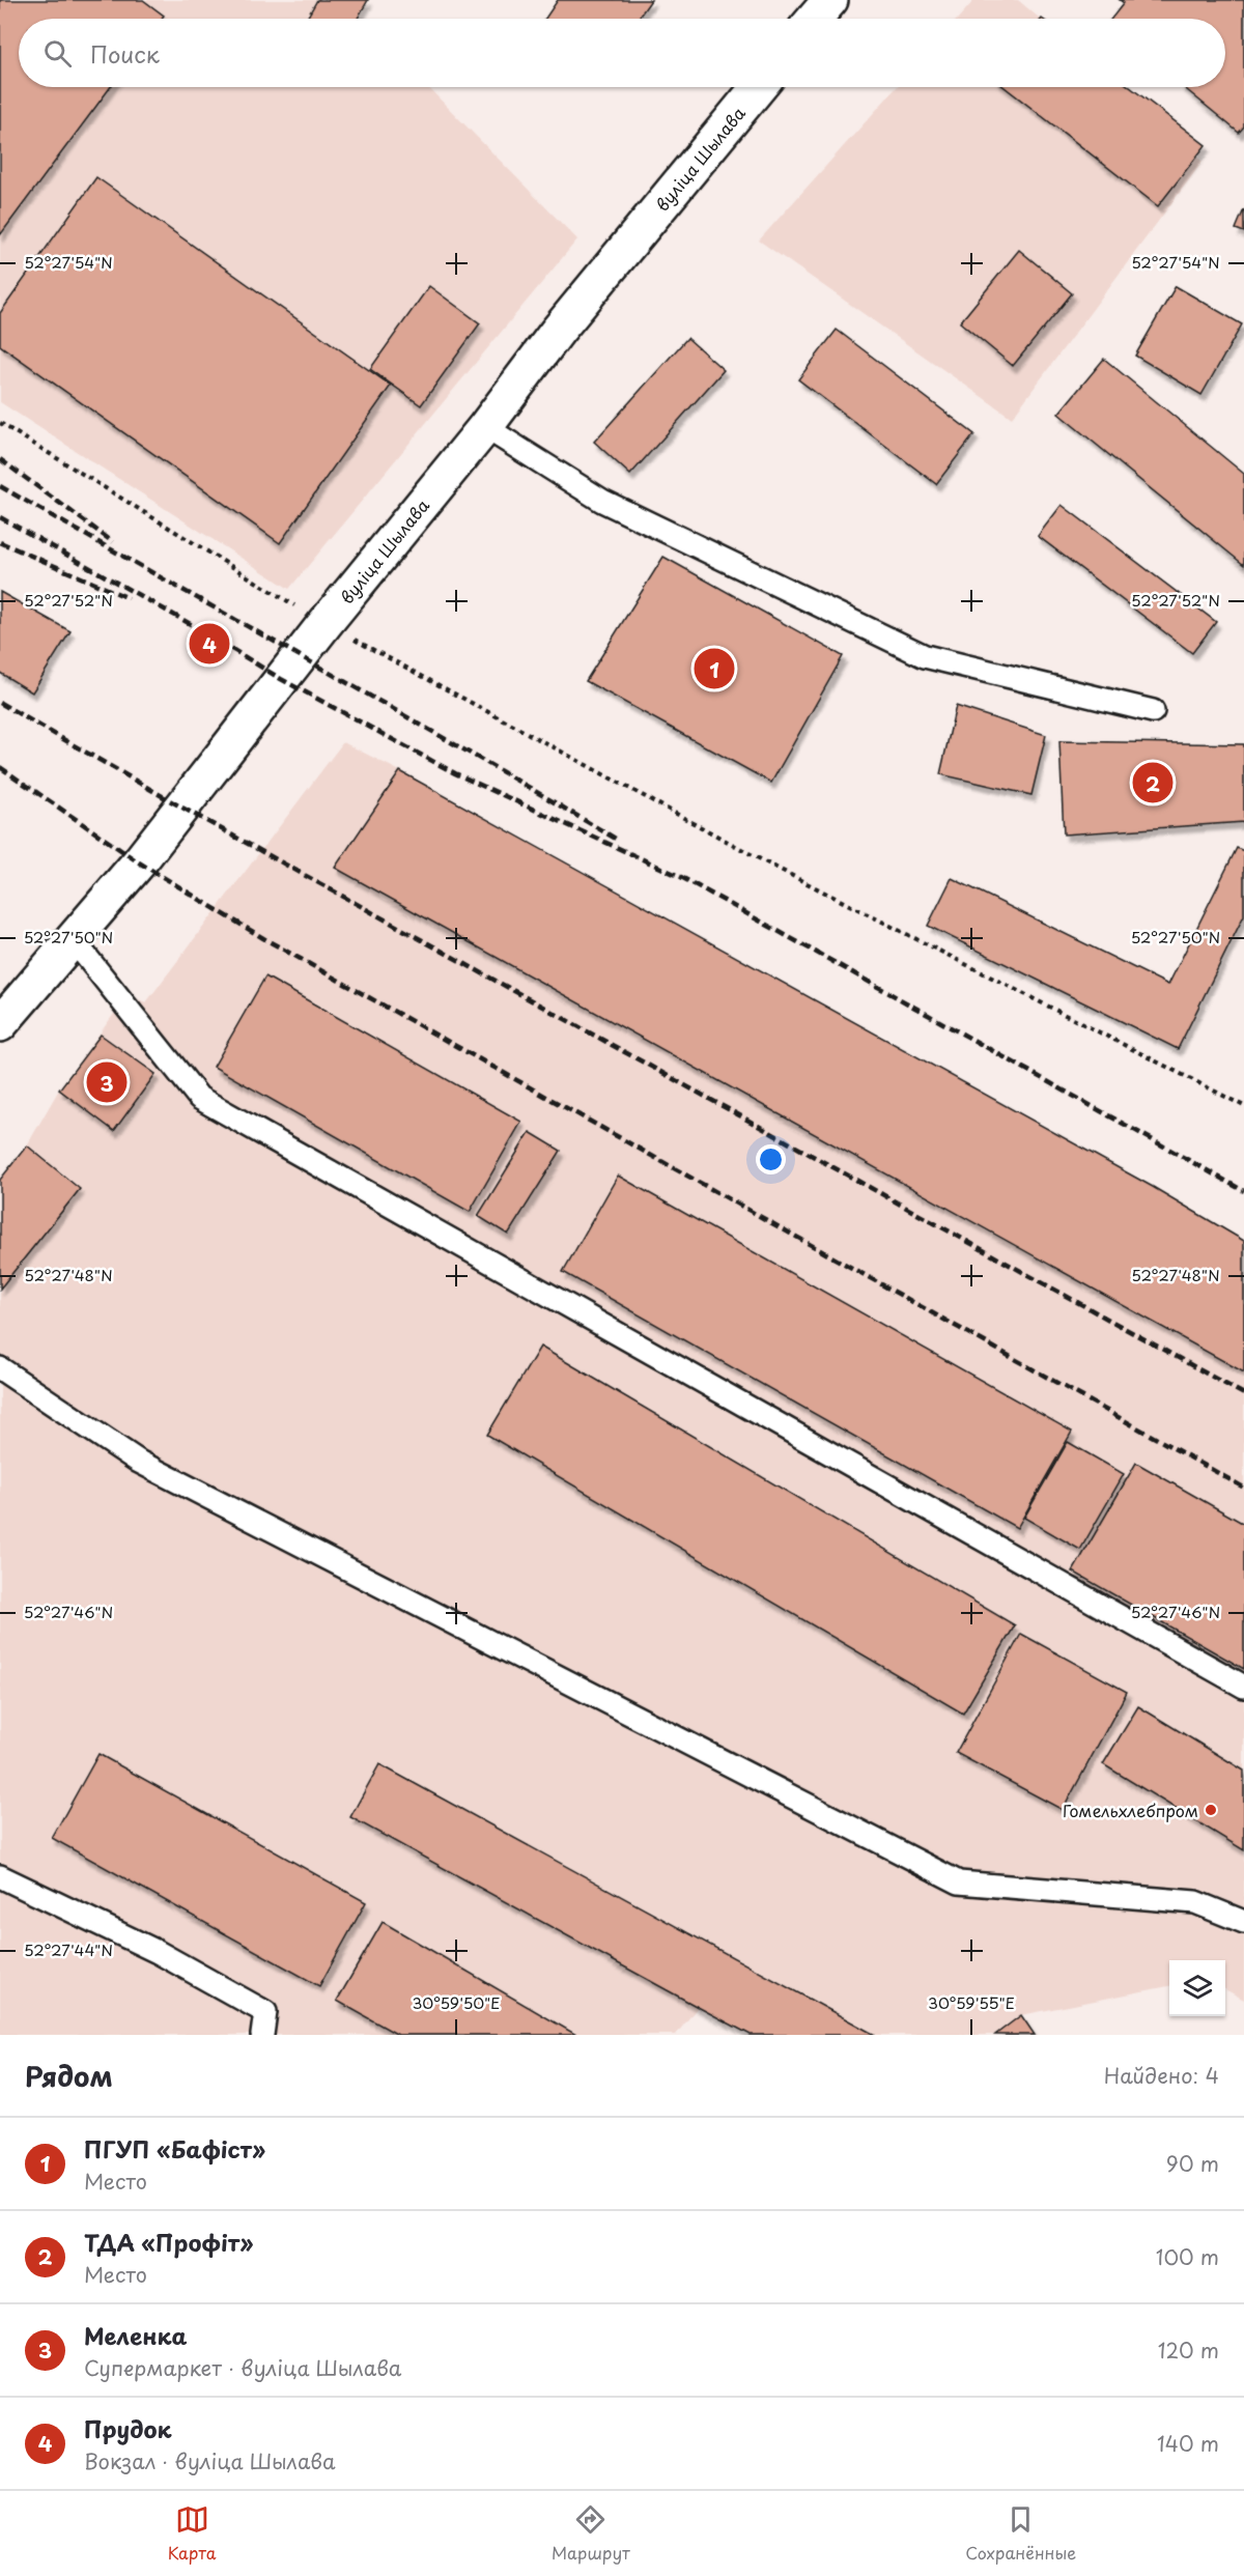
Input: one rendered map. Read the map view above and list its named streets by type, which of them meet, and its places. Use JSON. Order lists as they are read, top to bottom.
{
  "streets": {
    "street": ["вуліца Шылава"]
  },
  "places": ["Гомельхлебпром"],
  "page": {
    "search": "Поиск",
    "pins": [
      "4",
      "1",
      "2",
      "3"
    ],
    "heading": ["Рядом", "Найдено: 4"],
    "list": [
      {
        "mark": "1",
        "name": "ПГУП «Бафіст»",
        "note": "Место",
        "value": "90 m"
      },
      {
        "mark": "2",
        "name": "ТДА «Профіт»",
        "note": "Место",
        "value": "100 m"
      },
      {
        "mark": "3",
        "name": "Меленка",
        "note": "Супермаркет · вуліца Шылава",
        "value": "120 m"
      },
      {
        "mark": "4",
        "name": "Прудок",
        "note": "Вокзал · вуліца Шылава",
        "value": "140 m"
      }
    ],
    "nav": ["Карта", "Маршрут", "Сохранённые"]
  },
  "coordinates": [
    "52°27'54\"N",
    "52°27'52\"N",
    "52°27'50\"N",
    "52°27'48\"N",
    "52°27'46\"N",
    "52°27'44\"N",
    "30°59'50\"E",
    "30°59'55\"E"
  ]
}
